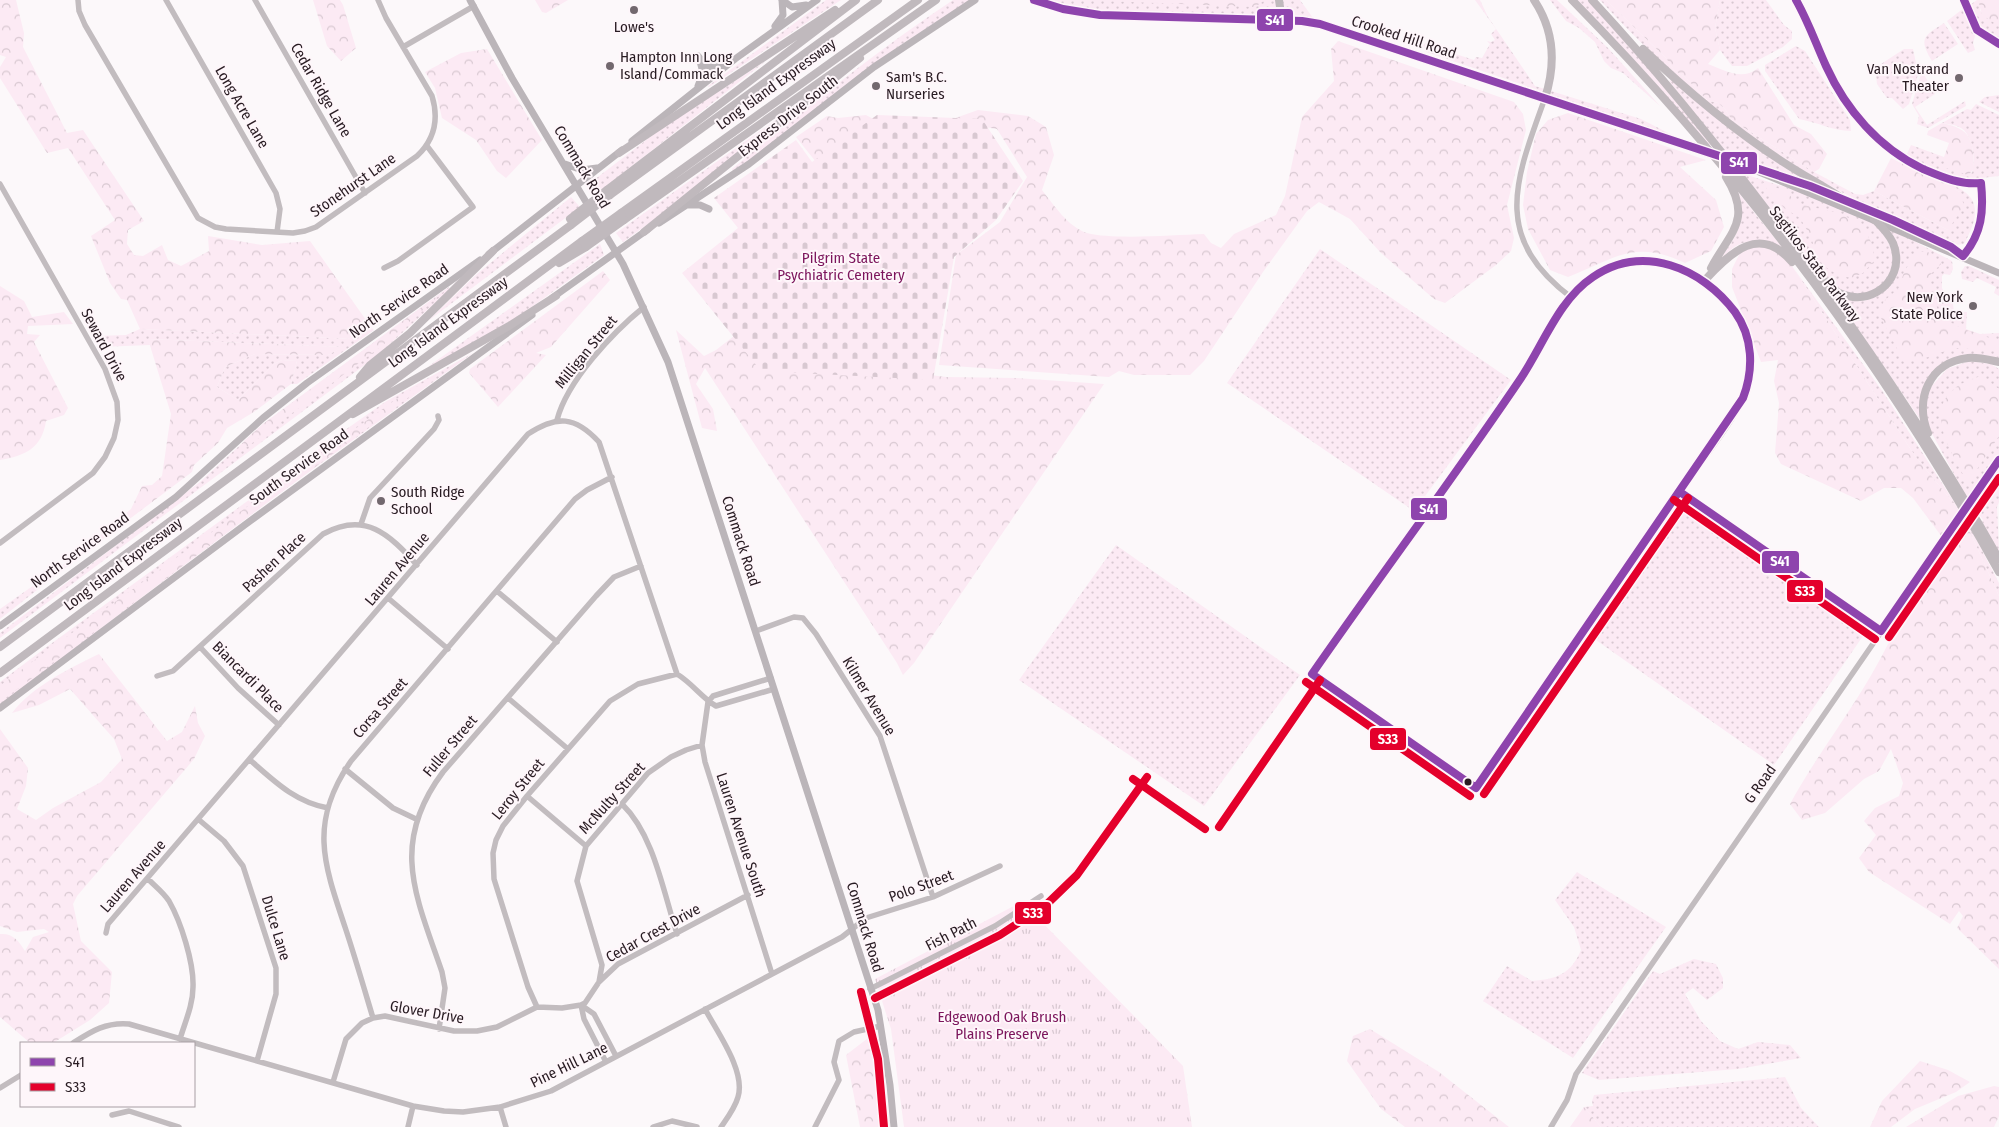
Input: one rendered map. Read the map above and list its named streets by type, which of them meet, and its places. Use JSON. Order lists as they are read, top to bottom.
{
  "streets": {
    "highway": ["Long Island Expressway", "Sagtikos State Parkway"],
    "main road": [
      "Crooked Hill Road",
      "Express Drive South",
      "Commack Road",
      "North Service Road",
      "South Service Road"
    ],
    "street": [
      "Cedar Ridge Lane",
      "Long Acre Lane",
      "Stonehurst Lane",
      "Seward Drive",
      "Milligan Street",
      "Pashen Place",
      "Lauren Avenue",
      "Biancardi Place",
      "Kilmer Avenue",
      "Corsa Street",
      "Fuller Street",
      "G Road",
      "Leroy Street",
      "McNulty Street",
      "Lauren Avenue South",
      "Polo Street",
      "Dulce Lane",
      "Cedar Crest Drive",
      "Fish Path",
      "Glover Drive",
      "Pine Hill Lane"
    ]
  },
  "crossings": [
    ["Cedar Ridge Lane", "Stonehurst Lane"],
    ["Long Acre Lane", "Stonehurst Lane"],
    ["Express Drive South", "Commack Road"],
    ["Express Drive South", "South Service Road"],
    ["Commack Road", "North Service Road"],
    ["Commack Road", "Milligan Street"],
    ["Commack Road", "South Service Road"],
    ["Commack Road", "Kilmer Avenue"],
    ["Commack Road", "Polo Street"],
    ["Commack Road", "Fish Path"],
    ["Commack Road", "Pine Hill Lane"],
    ["Milligan Street", "Lauren Avenue"],
    ["Pashen Place", "Biancardi Place"],
    ["Lauren Avenue", "Biancardi Place"],
    ["Lauren Avenue", "Dulce Lane"],
    ["Kilmer Avenue", "Polo Street"],
    ["Corsa Street", "Glover Drive"],
    ["Fuller Street", "Glover Drive"],
    ["Leroy Street", "Glover Drive"],
    ["McNulty Street", "Lauren Avenue South"],
    ["McNulty Street", "Cedar Crest Drive"],
    ["Lauren Avenue South", "Cedar Crest Drive"],
    ["Lauren Avenue South", "Pine Hill Lane"],
    ["Polo Street", "Pine Hill Lane"],
    ["Dulce Lane", "Pine Hill Lane"],
    ["Cedar Crest Drive", "Glover Drive"],
    ["Glover Drive", "Pine Hill Lane"]
  ],
  "parks": ["Pilgrim State Psychiatric Cemetery", "Edgewood Oak Brush Plains Preserve"],
  "places": [
    "Lowe's",
    "Hampton Inn Long Island/Commack",
    "Van Nostrand Theater",
    "Sam's B.C. Nurseries",
    "New York State Police",
    "South Ridge School"
  ],
  "lines": ["transit line S41", "transit line S33"],
  "legend": ["S41", "S33"]
}
